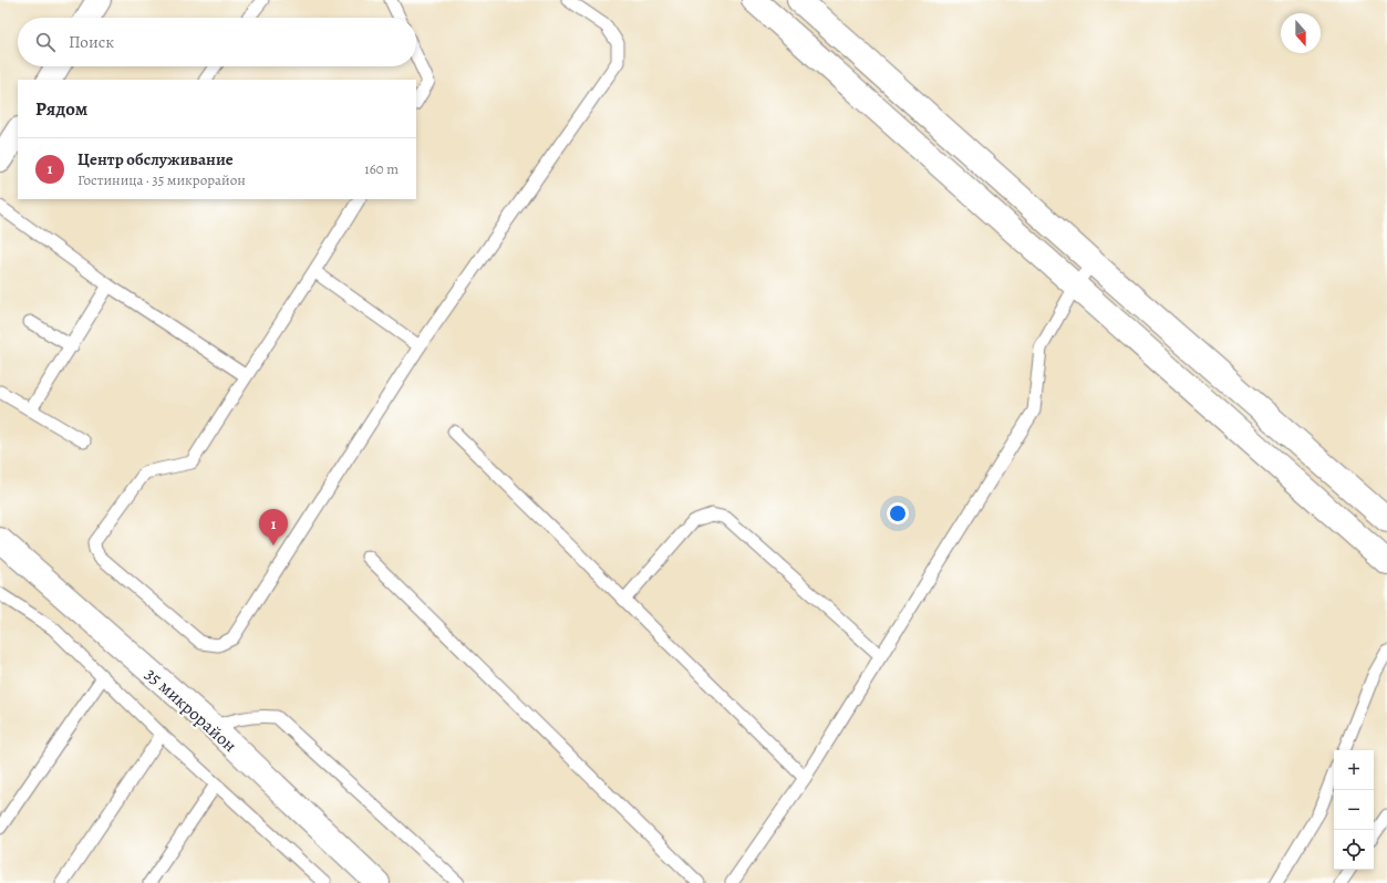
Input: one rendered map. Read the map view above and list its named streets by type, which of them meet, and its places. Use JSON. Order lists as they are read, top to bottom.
{
  "streets": {
    "main road": ["35 микрорайон"]
  },
  "north": "bottom",
  "page": {
    "search": "Поиск",
    "heading": "Рядом",
    "list": [
      {
        "mark": "1",
        "name": "Центр обслуживание",
        "note": "Гостиница · 35 микрорайон",
        "value": "160 m"
      }
    ],
    "pins": "1",
    "map_buttons": ["+", "−"]
  }
}
